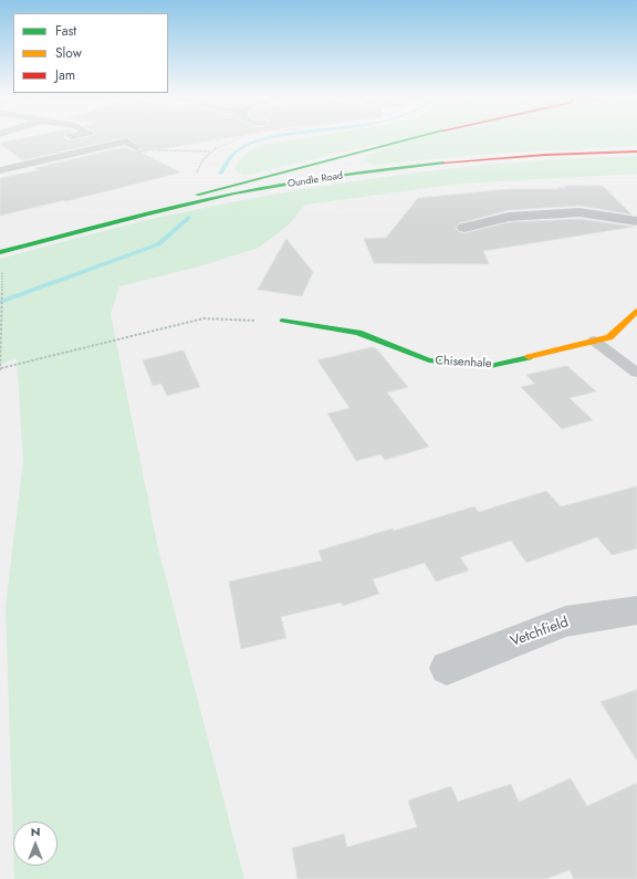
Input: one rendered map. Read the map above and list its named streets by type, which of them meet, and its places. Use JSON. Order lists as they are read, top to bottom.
{
  "streets": {
    "street": ["Oundle Road", "Chisenhale", "Vetchfield"]
  },
  "legend": ["Fast", "Slow", "Jam"],
  "north": "top"
}
